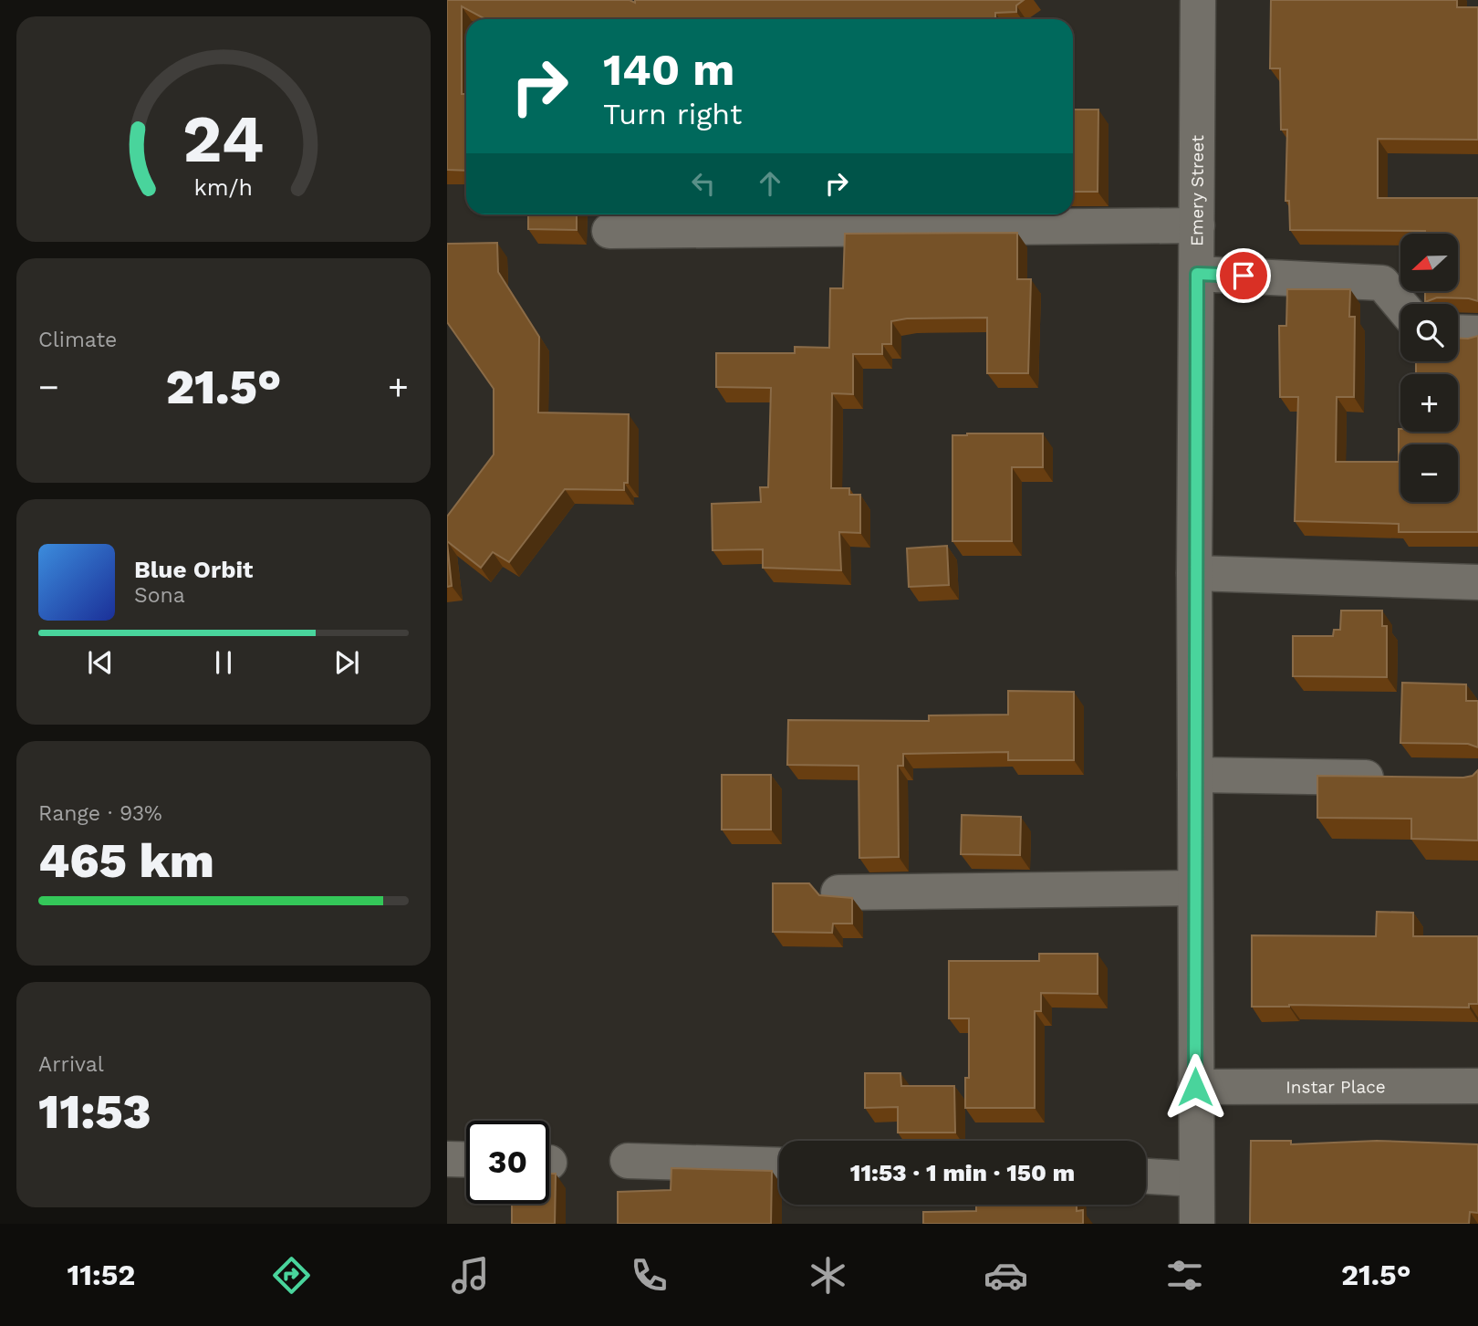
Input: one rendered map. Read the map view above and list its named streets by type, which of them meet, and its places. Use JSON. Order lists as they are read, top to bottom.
{
  "streets": {
    "street": ["Emery Street", "Instar Place"]
  },
  "crossings": [
    ["Emery Street", "Instar Place"]
  ],
  "north": "left",
  "page": {
    "turn": ["140 m", "Turn right"],
    "map_buttons": ["+", "−"],
    "tile": [
      "Climate",
      ["Range · 93%", "465 km"],
      ["Arrival", "11:53"]
    ],
    "heat": ["−", "21.5°", "+"],
    "song": ["Blue Orbit", "Sona"],
    "limit": "30",
    "trip": "11:53 · 1 min · 150 m",
    "tabs": ["11:52", "21.5°"],
    "gauge": ["24", "km/h"]
  }
}
